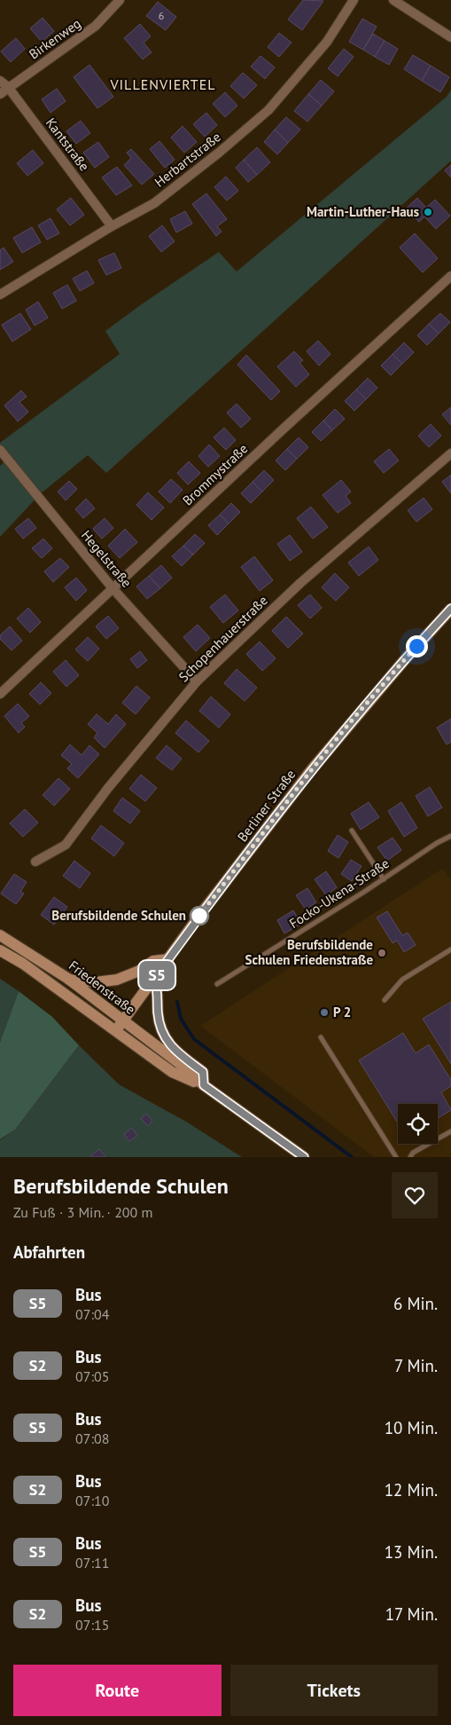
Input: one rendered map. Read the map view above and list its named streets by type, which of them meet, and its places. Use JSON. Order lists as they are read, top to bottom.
{
  "streets": {
    "main road": ["Berliner Straße", "Friedenstraße"],
    "street": [
      "Birkenweg",
      "Kantstraße",
      "Herbartstraße",
      "Brommystraße",
      "Hegelstraße",
      "Schopenhauerstraße"
    ],
    "lane": ["Focko-Ukena-Straße"]
  },
  "crossings": [
    ["Birkenweg", "Kantstraße"],
    ["Kantstraße", "Herbartstraße"],
    ["Brommystraße", "Hegelstraße"],
    ["Hegelstraße", "Schopenhauerstraße"],
    ["Berliner Straße", "Friedenstraße"]
  ],
  "districts": ["VILLENVIERTEL"],
  "places": [
    "Martin-Luther-Haus",
    "Berufsbildende Schulen",
    "Berufsbildende Schulen Friedenstraße",
    "P 2"
  ],
  "lines": ["bus line S5"],
  "house_numbers": ["6"],
  "page": {
    "on_map": "S5",
    "heading": [
      ["Berufsbildende Schulen", "Zu Fuß · 3 Min. · 200 m"],
      "Abfahrten"
    ],
    "list": [
      {
        "mark": "S5",
        "name": "Bus",
        "note": "07:04",
        "value": "6 Min."
      },
      {
        "mark": "S2",
        "name": "Bus",
        "note": "07:05",
        "value": "7 Min."
      },
      {
        "mark": "S5",
        "name": "Bus",
        "note": "07:08",
        "value": "10 Min."
      },
      {
        "mark": "S2",
        "name": "Bus",
        "note": "07:10",
        "value": "12 Min."
      },
      {
        "mark": "S5",
        "name": "Bus",
        "note": "07:11",
        "value": "13 Min."
      },
      {
        "mark": "S2",
        "name": "Bus",
        "note": "07:15",
        "value": "17 Min."
      }
    ],
    "buttons": ["Route", "Tickets"]
  }
}
